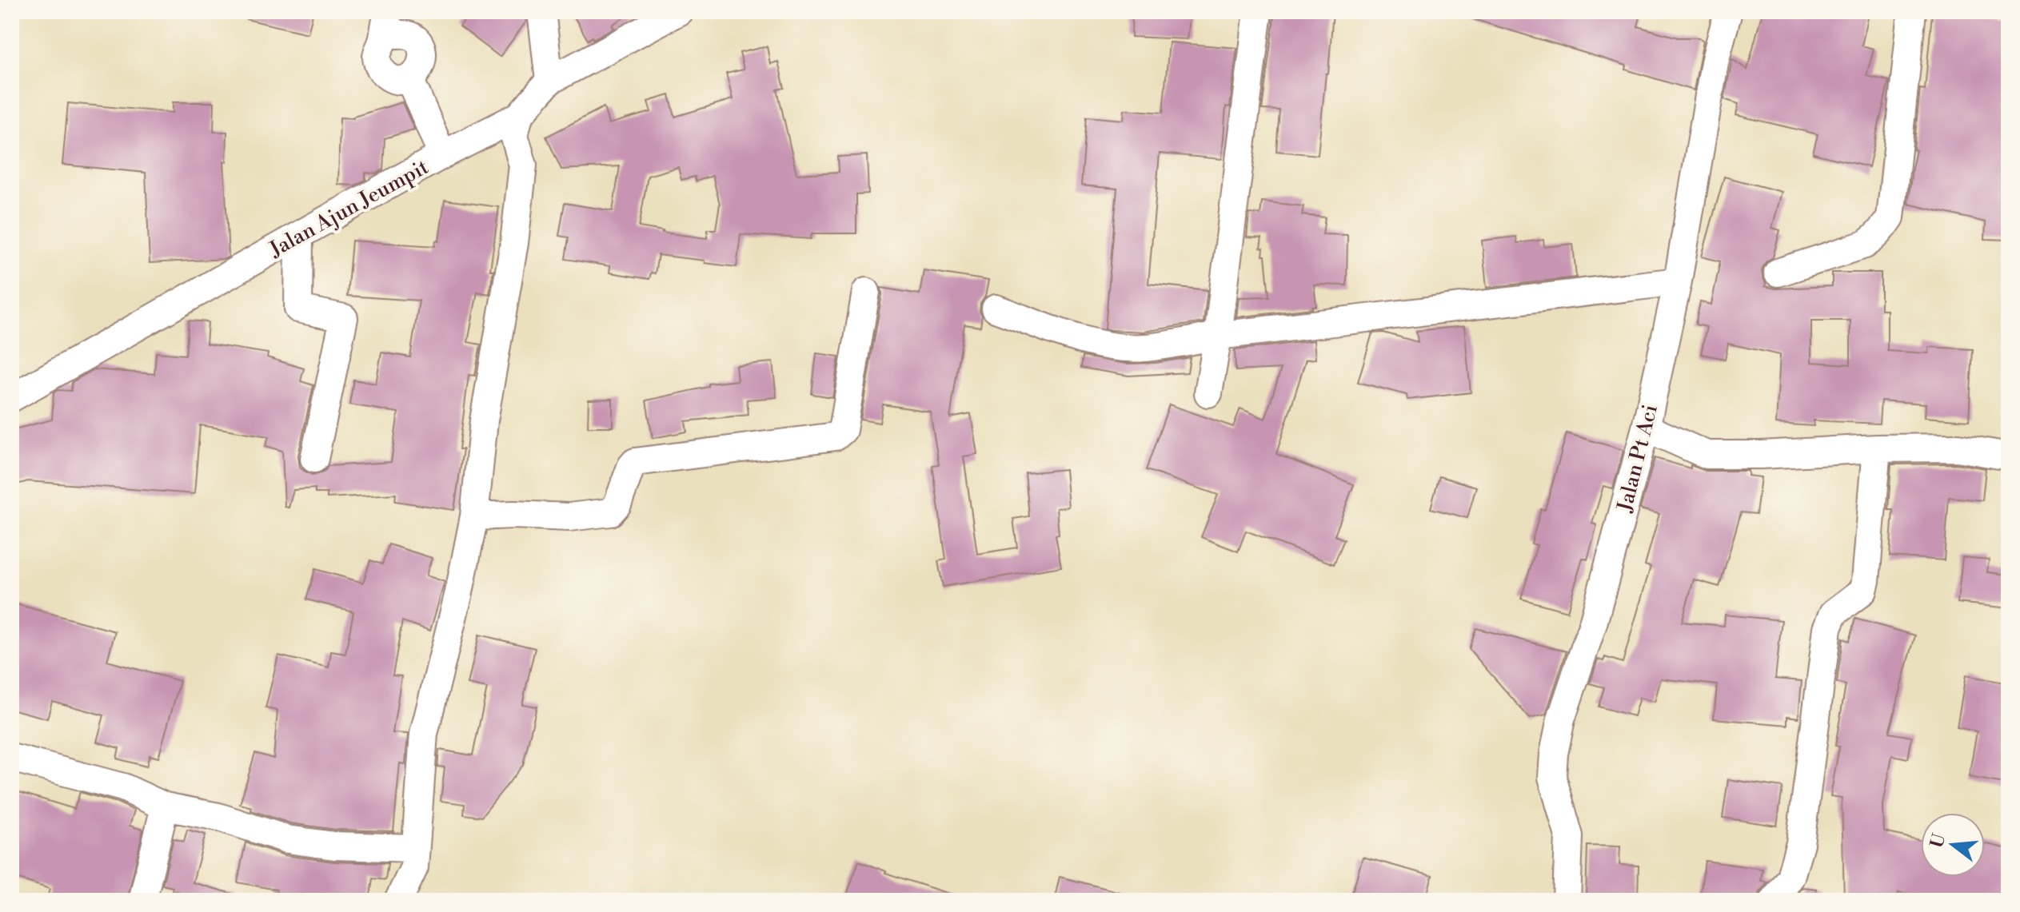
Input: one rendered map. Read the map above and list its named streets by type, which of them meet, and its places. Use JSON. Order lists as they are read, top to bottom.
{
  "streets": {
    "street": ["Jalan Ajun Jeumpit", "Jalan Pt Aci"]
  },
  "north": "left"
}
